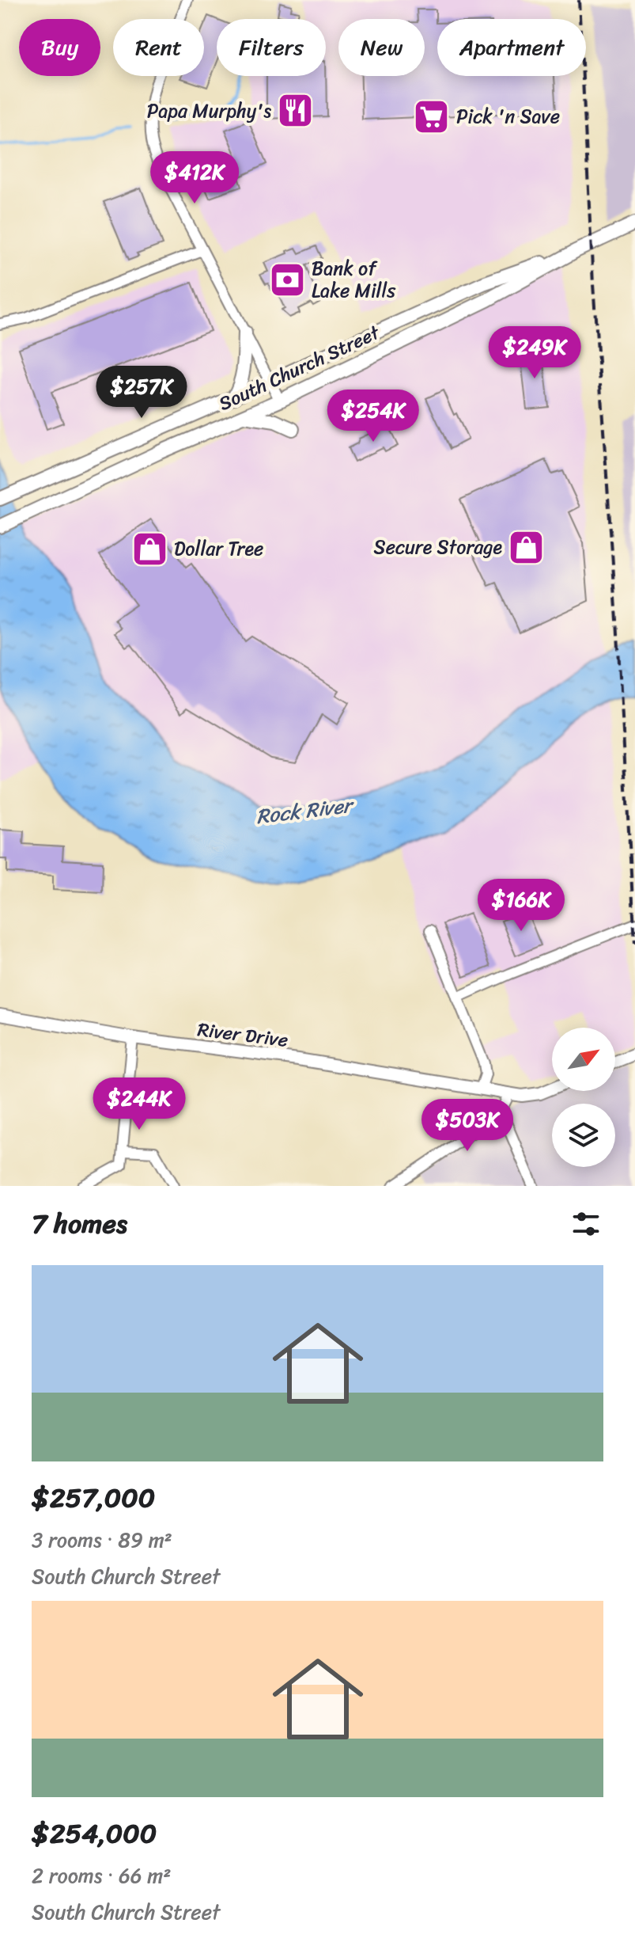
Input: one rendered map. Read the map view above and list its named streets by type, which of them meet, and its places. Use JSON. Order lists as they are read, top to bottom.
{
  "streets": {
    "main road": ["South Church Street"],
    "street": ["River Drive"]
  },
  "water": ["Rock River"],
  "places": {
    "restaurant": ["Papa Murphy's"],
    "supermarket": ["Pick 'n Save"],
    "bank": ["Bank of Lake Mills"],
    "shop": ["Secure Storage", "Dollar Tree"]
  },
  "north": "top right",
  "page": {
    "chip": [
      "Buy",
      "Rent",
      "Filters",
      "New",
      "Apartment"
    ],
    "price": [
      "$412K",
      "$249K",
      "$257K",
      "$254K",
      "$166K",
      "$244K",
      "$503K"
    ],
    "heading": "7 homes",
    "list": [
      {
        "name": "$257,000",
        "note": "3 rooms · 89 m² · South Church Street"
      },
      {
        "name": "$254,000",
        "note": "2 rooms · 66 m² · South Church Street"
      }
    ]
  }
}
